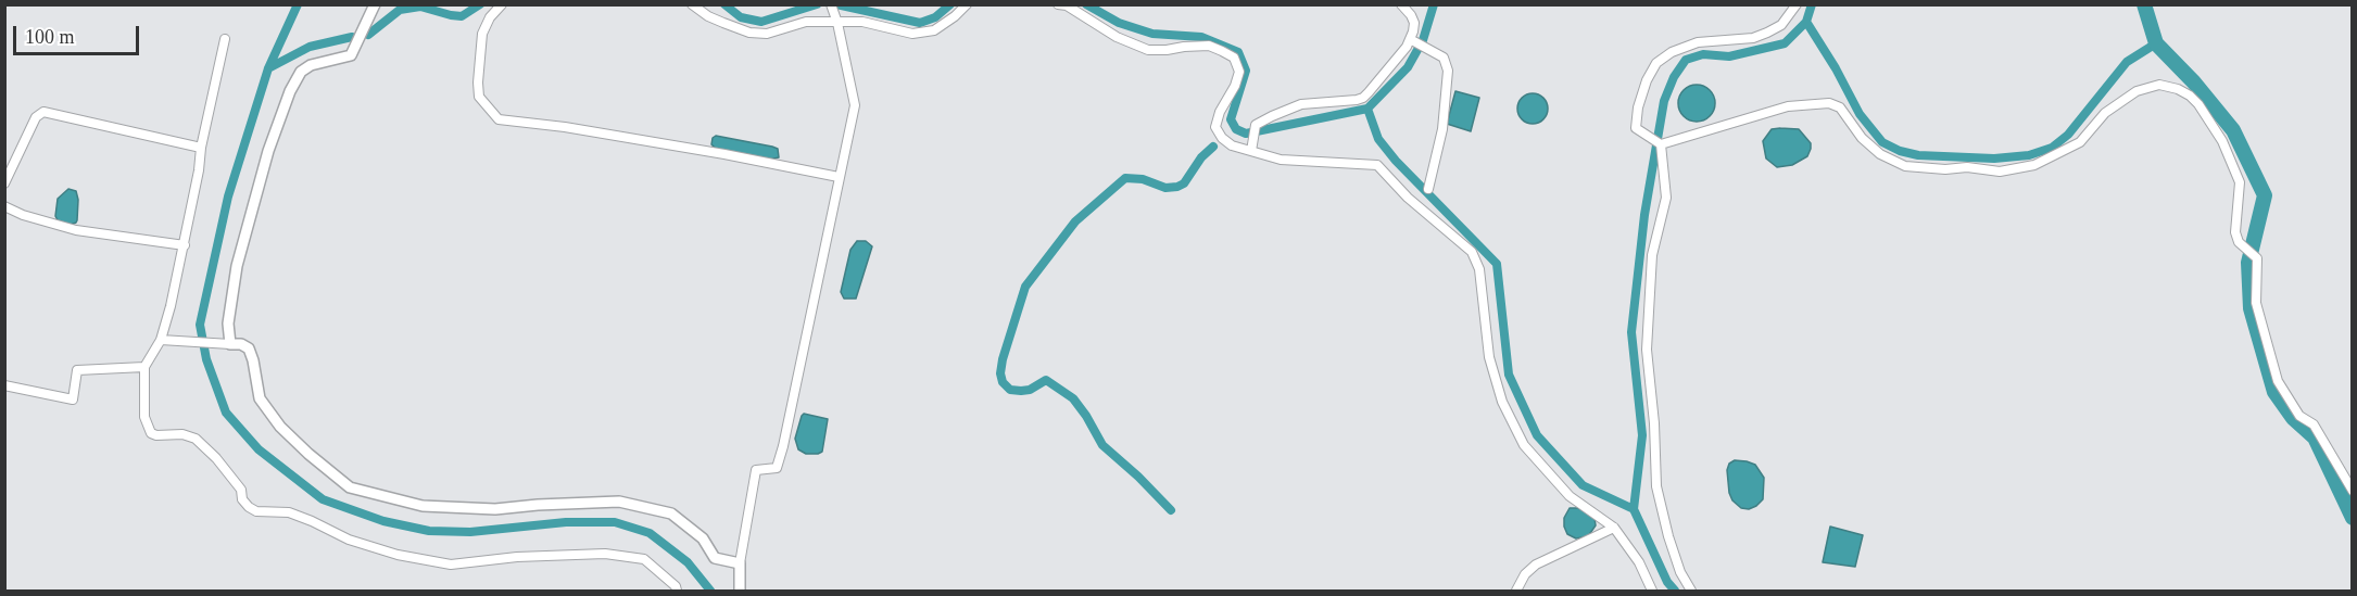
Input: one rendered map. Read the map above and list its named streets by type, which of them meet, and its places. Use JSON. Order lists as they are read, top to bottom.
{
  "scale_bar": "100 m"
}
